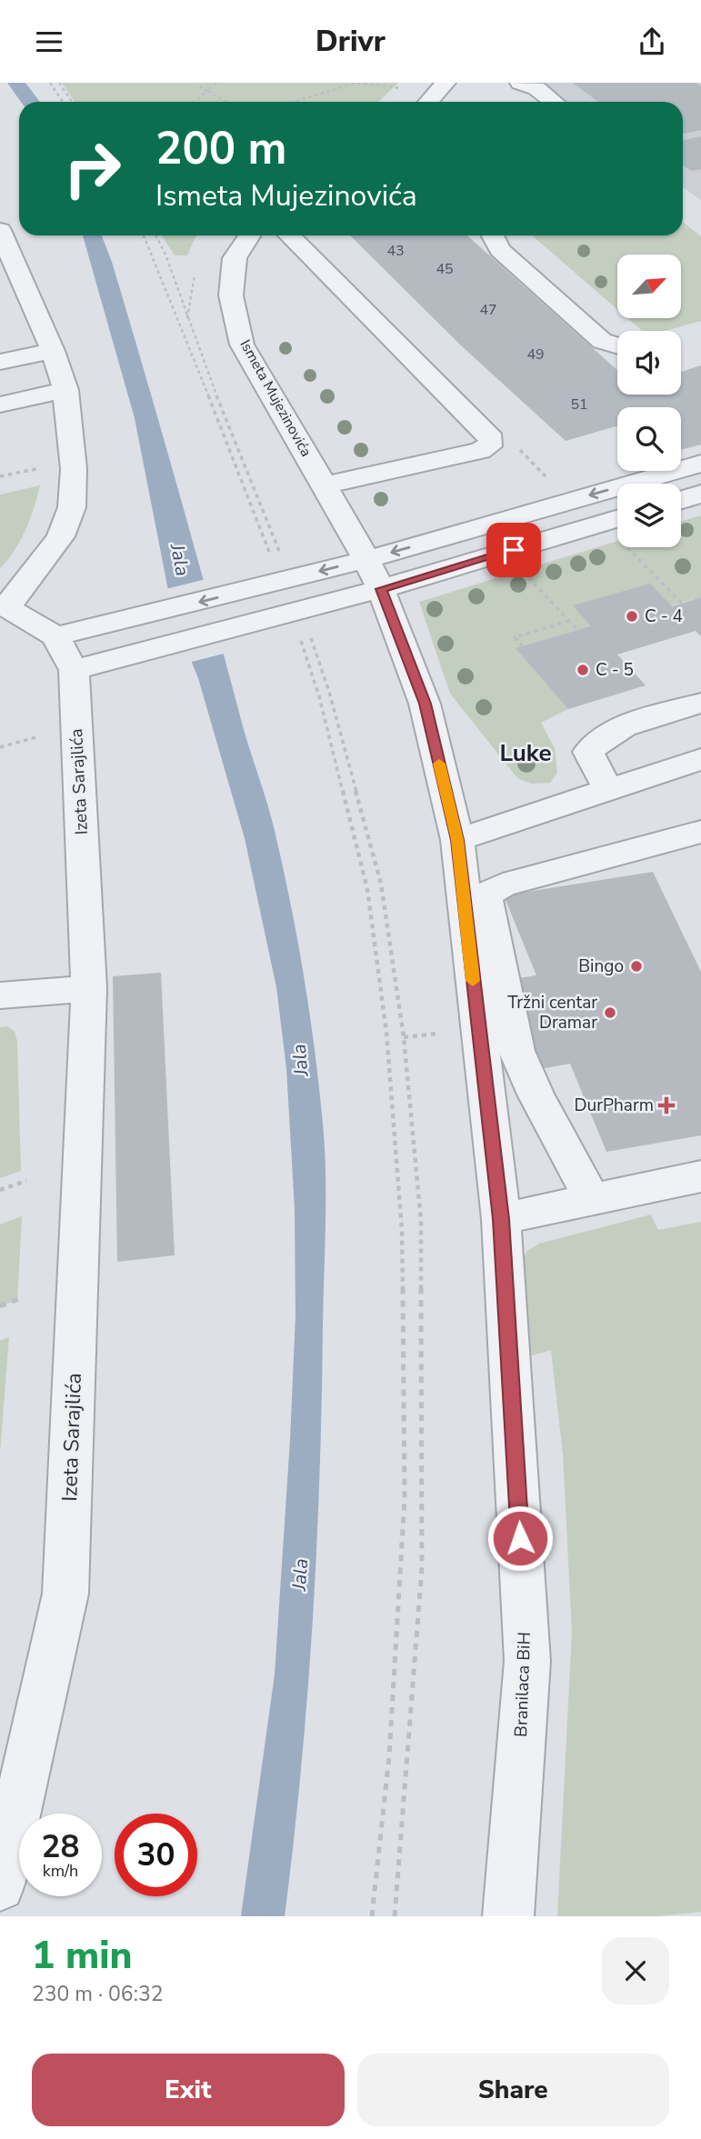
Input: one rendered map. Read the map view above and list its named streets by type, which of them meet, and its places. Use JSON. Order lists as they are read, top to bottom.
{
  "streets": {
    "street": ["Ismeta Mujezinovića", "Izeta Sarajlića", "Branilaca BiH"]
  },
  "crossings": [
    ["Ismeta Mujezinovića", "Branilaca BiH"]
  ],
  "districts": ["Luke"],
  "water": ["Jala"],
  "places": {
    "other": [
      "C - 4",
      "C - 5",
      "Bingo",
      "Tržni centar Dramar"
    ],
    "health": ["DurPharm"]
  },
  "house_numbers": [
    "43",
    "45",
    "47",
    "49",
    "51"
  ],
  "north": "top right",
  "page": {
    "header": "Drivr",
    "turn": ["200 m", "Ismeta Mujezinovića"],
    "speed": "28 km/h",
    "limit": "30",
    "heading": ["1 min", "230 m · 06:32"],
    "buttons": ["Exit", "Share"]
  }
}
